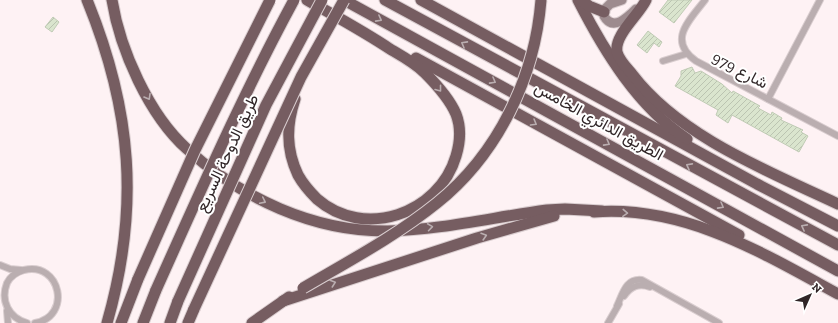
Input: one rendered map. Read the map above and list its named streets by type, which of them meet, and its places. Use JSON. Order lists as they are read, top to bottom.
{
  "streets": {
    "highway": ["الطريق الدائري الخامس", "طريق الدوحة السريع"],
    "street": ["شارع 979"]
  },
  "north": "top right"
}
